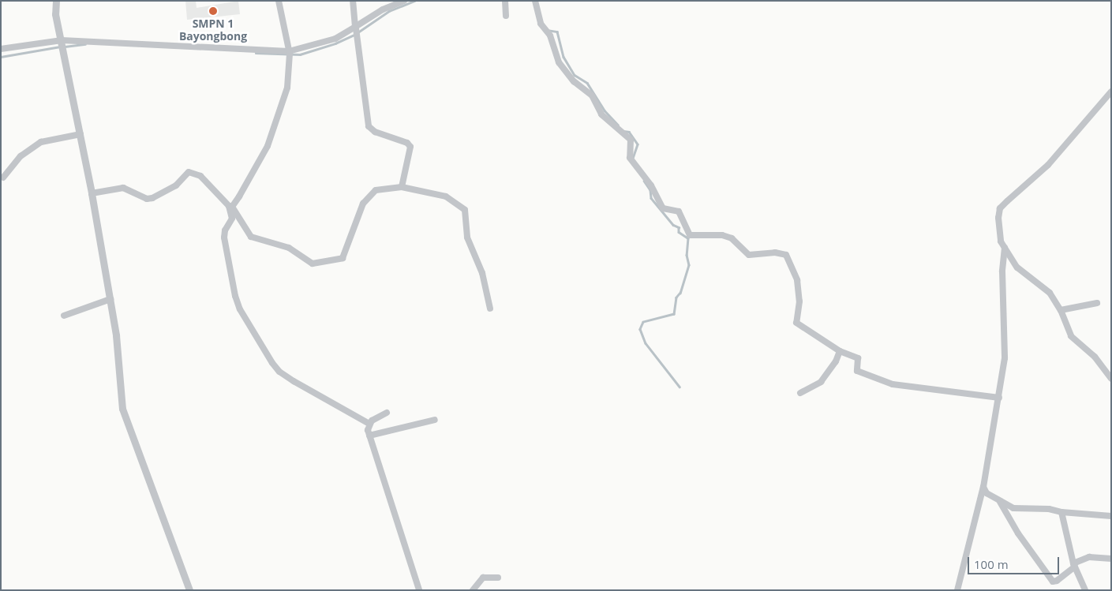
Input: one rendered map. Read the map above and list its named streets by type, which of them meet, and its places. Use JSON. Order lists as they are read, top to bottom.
{
  "places": ["SMPN 1 Bayongbong"],
  "scale_bar": "100 m"
}
